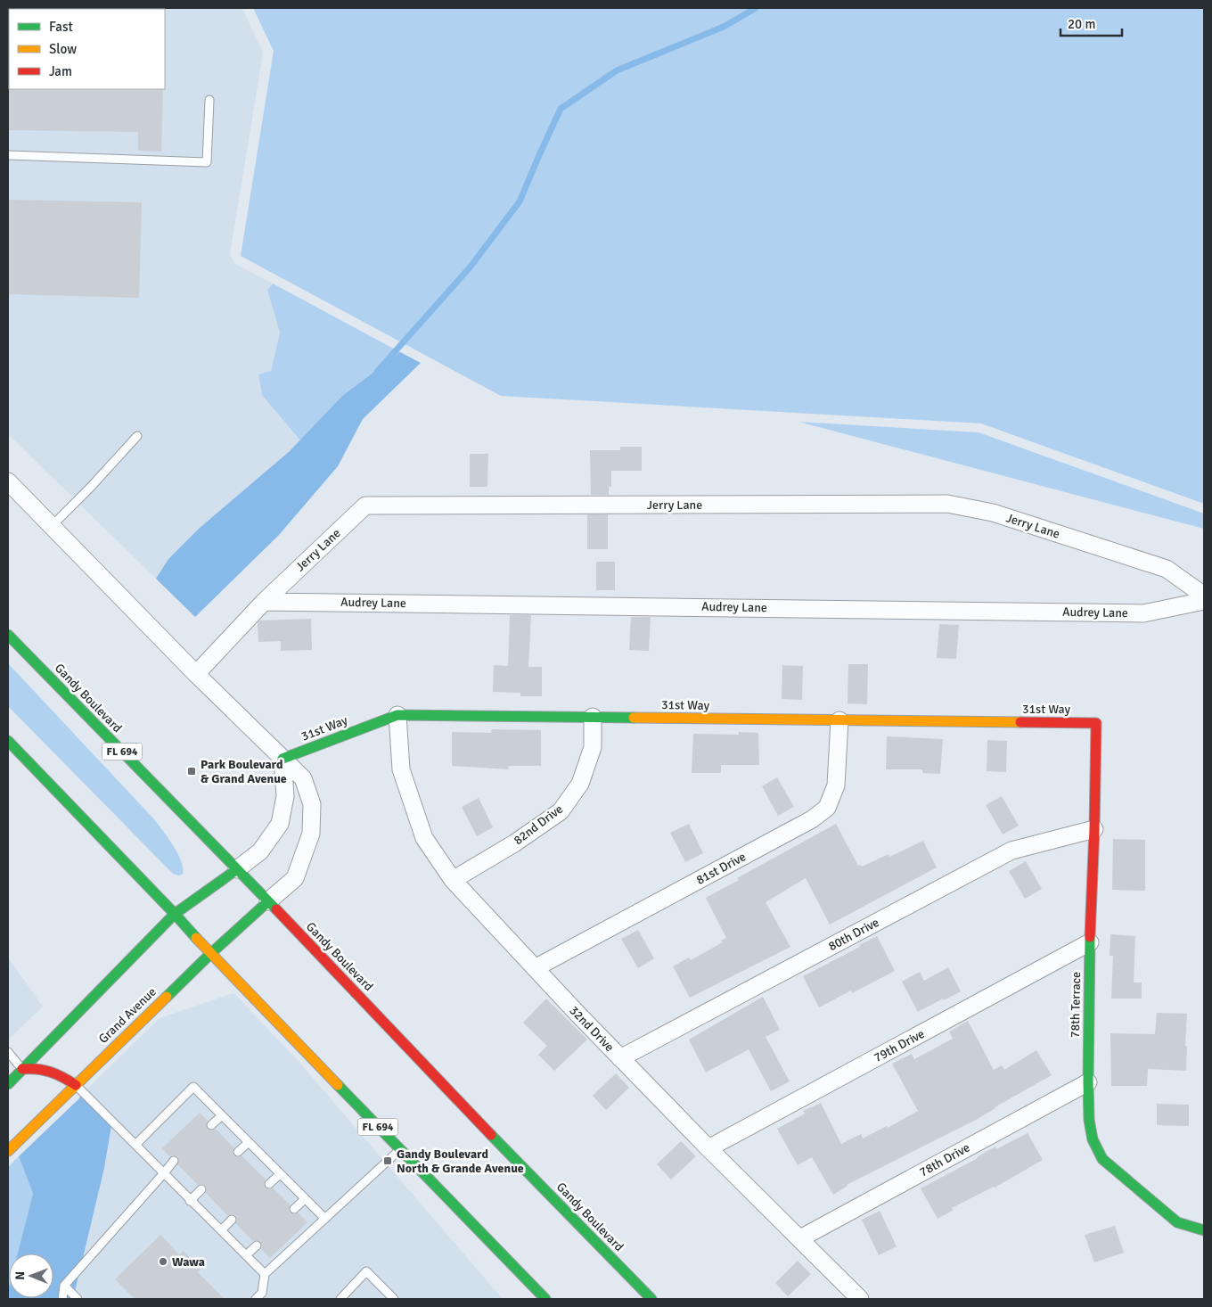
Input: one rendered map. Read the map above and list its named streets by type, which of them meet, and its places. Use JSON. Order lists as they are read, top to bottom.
{
  "streets": {
    "main road": [
      "Gandy Boulevard",
      "31st Way",
      "FL 694",
      "78th Terrace",
      "Grand Avenue"
    ],
    "street": [
      "Jerry Lane",
      "Audrey Lane",
      "82nd Drive",
      "81st Drive",
      "80th Drive",
      "32nd Drive",
      "79th Drive",
      "78th Drive"
    ]
  },
  "crossings": [
    ["Jerry Lane", "Audrey Lane"],
    ["Gandy Boulevard", "Grand Avenue"],
    ["31st Way", "82nd Drive"],
    ["31st Way", "81st Drive"],
    ["31st Way", "78th Terrace"],
    ["31st Way", "32nd Drive"],
    ["FL 694", "Grand Avenue"],
    ["82nd Drive", "32nd Drive"],
    ["81st Drive", "32nd Drive"],
    ["80th Drive", "78th Terrace"],
    ["80th Drive", "32nd Drive"],
    ["78th Terrace", "79th Drive"],
    ["78th Terrace", "78th Drive"],
    ["32nd Drive", "79th Drive"],
    ["32nd Drive", "78th Drive"]
  ],
  "places": {
    "transit": ["Park Boulevard & Grand Avenue", "Gandy Boulevard North & Grande Avenue"],
    "other": ["Wawa"]
  },
  "legend": ["Fast", "Slow", "Jam"],
  "scale_bar": "20 m",
  "north": "left"
}
